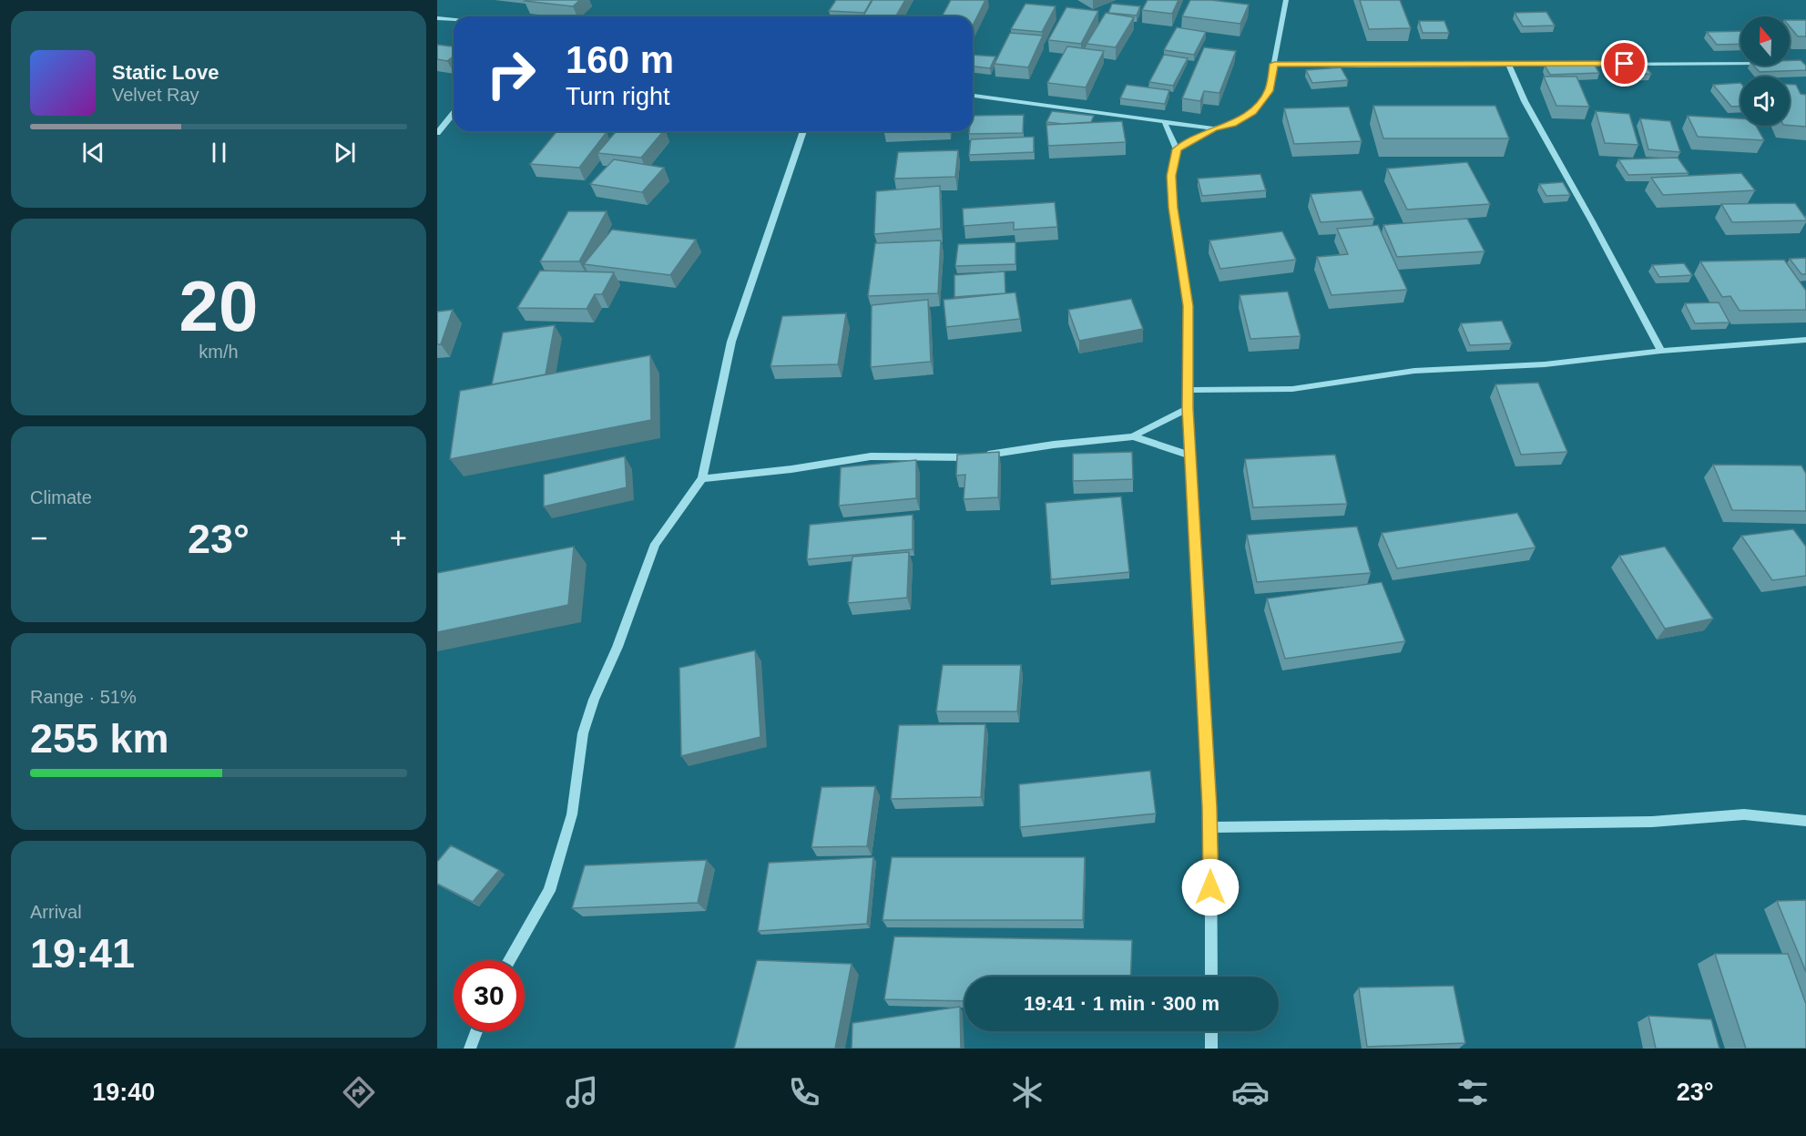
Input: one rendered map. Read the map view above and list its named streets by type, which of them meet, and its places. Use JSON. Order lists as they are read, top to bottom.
{
  "north": "top",
  "page": {
    "turn": ["160 m", "Turn right"],
    "song": ["Static Love", "Velvet Ray"],
    "tile": [
      ["20", "km/h"],
      "Climate",
      ["Range · 51%", "255 km"],
      ["Arrival", "19:41"]
    ],
    "heat": ["−", "23°", "+"],
    "limit": "30",
    "trip": "19:41 · 1 min · 300 m",
    "tabs": ["19:40", "23°"]
  }
}
